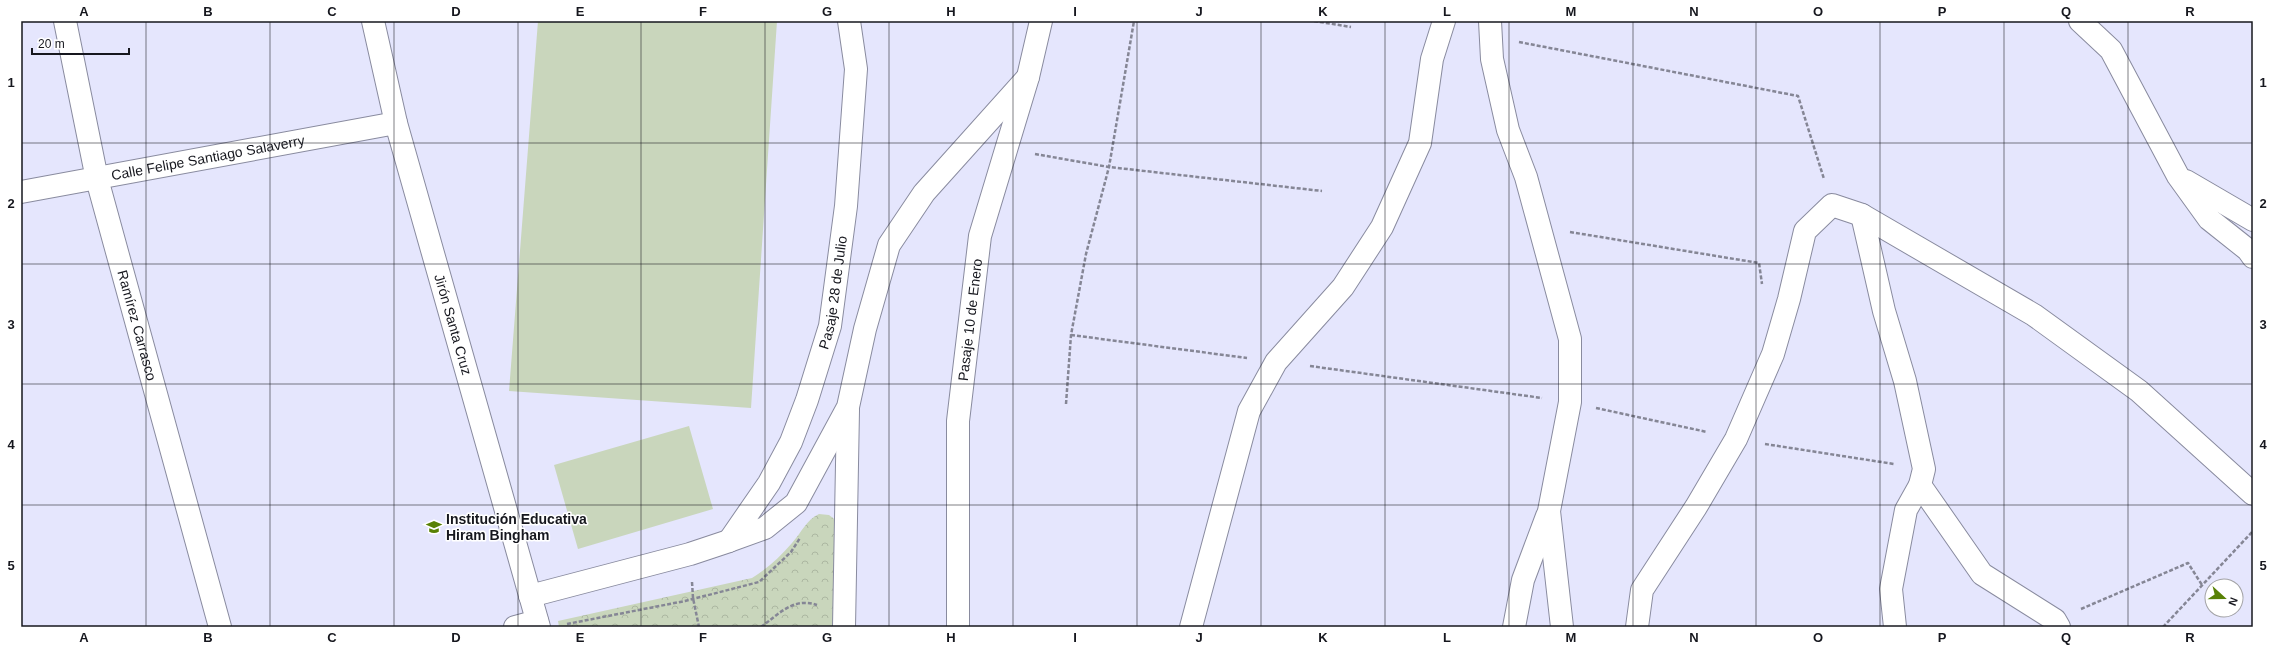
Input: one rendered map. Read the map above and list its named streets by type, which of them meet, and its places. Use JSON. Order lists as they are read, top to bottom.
{
  "streets": {
    "street": [
      "Calle Felipe Santiago Salaverry",
      "Pasaje 28 de Julio",
      "Pasaje 10 de Enero",
      "Ramírez Carrasco",
      "Jirón Santa Cruz"
    ]
  },
  "crossings": [
    ["Calle Felipe Santiago Salaverry", "Ramírez Carrasco"],
    ["Calle Felipe Santiago Salaverry", "Jirón Santa Cruz"]
  ],
  "places": {
    "school or university": ["Institución Educativa Hiram Bingham"]
  },
  "scale_bar": "20 m",
  "north": "right",
  "grid": {
    "columns": [
      "A",
      "B",
      "C",
      "D",
      "E",
      "F",
      "G",
      "H",
      "I",
      "J",
      "K",
      "L",
      "M",
      "N",
      "O",
      "P",
      "Q",
      "R"
    ],
    "rows": [
      "1",
      "2",
      "3",
      "4",
      "5"
    ]
  }
}
